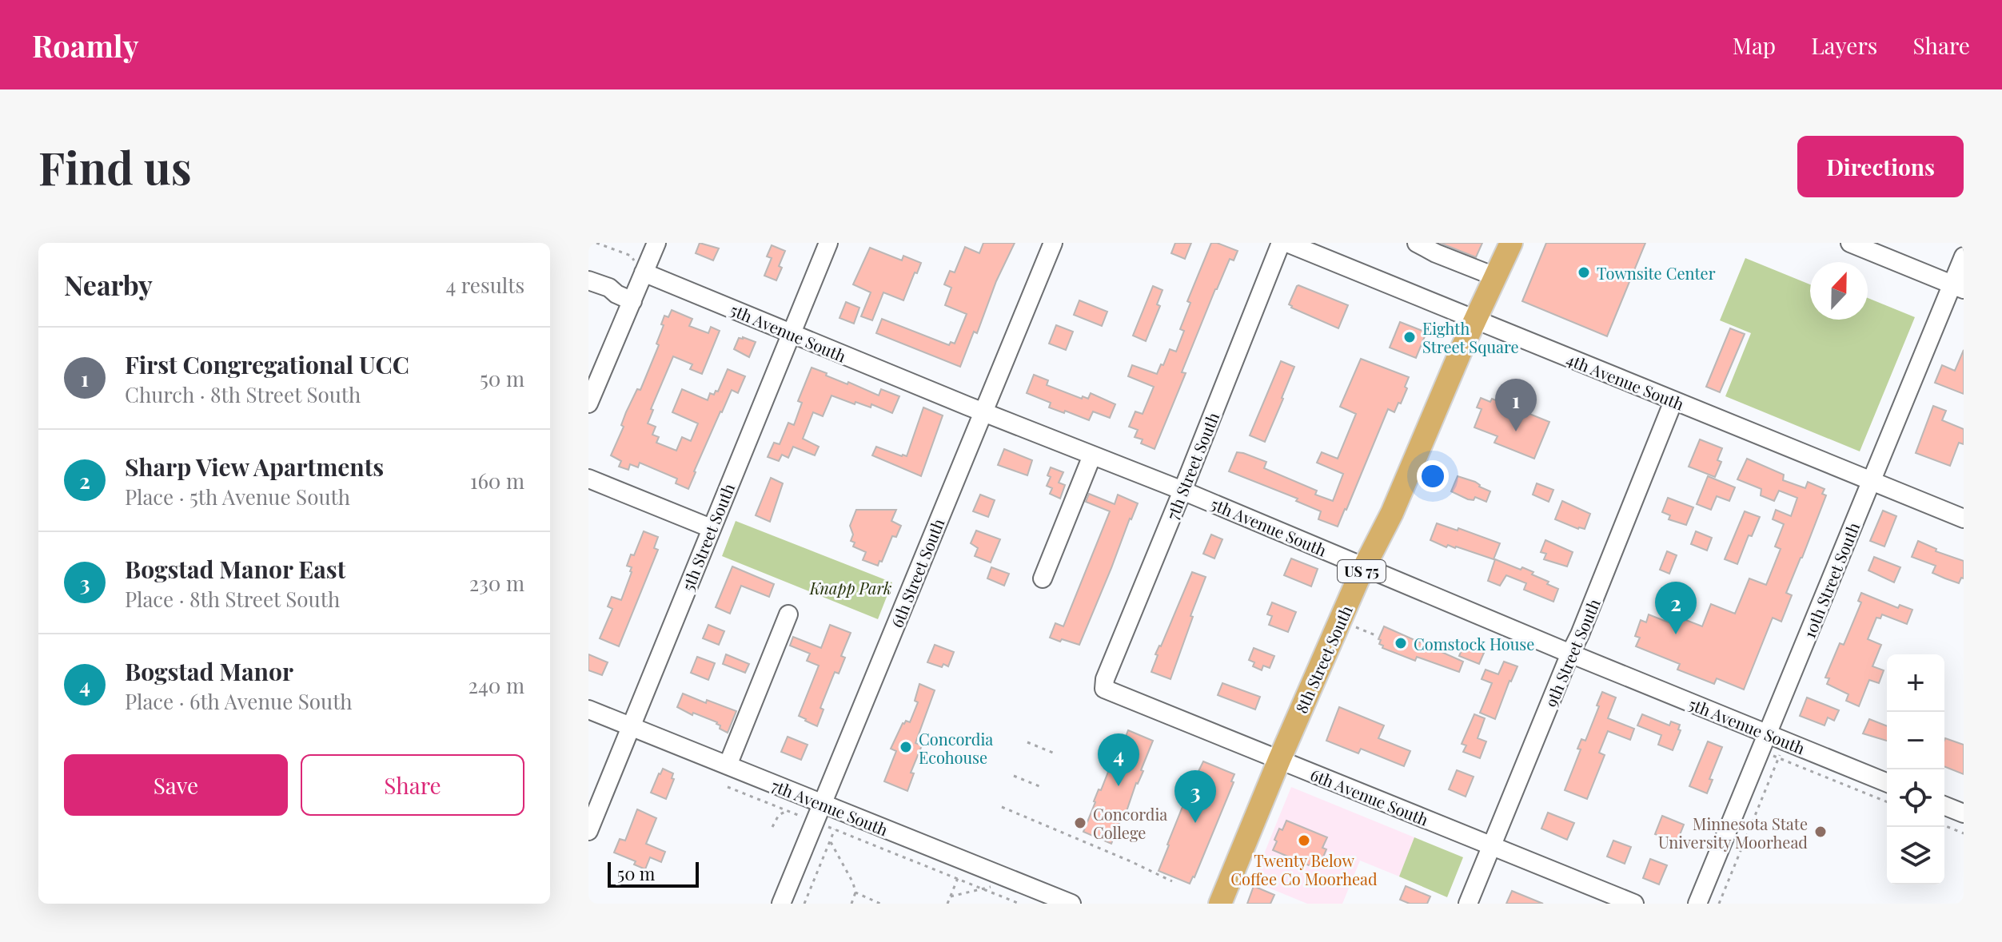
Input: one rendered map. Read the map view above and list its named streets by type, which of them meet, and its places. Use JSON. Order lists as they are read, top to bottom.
{
  "streets": {
    "main road": ["US 75", "8th Street South"],
    "street": [
      "5th Avenue South",
      "4th Avenue South",
      "7th Street South",
      "5th Street South",
      "6th Street South",
      "10th Street South",
      "9th Street South",
      "6th Avenue South",
      "7th Avenue South"
    ]
  },
  "crossings": [
    ["5th Avenue South", "7th Street South"],
    ["5th Avenue South", "5th Street South"],
    ["5th Avenue South", "6th Street South"],
    ["5th Avenue South", "10th Street South"],
    ["5th Avenue South", "9th Street South"],
    ["5th Avenue South", "8th Street South"],
    ["4th Avenue South", "10th Street South"],
    ["4th Avenue South", "9th Street South"],
    ["4th Avenue South", "8th Street South"],
    ["7th Street South", "6th Avenue South"],
    ["5th Street South", "7th Avenue South"],
    ["6th Street South", "7th Avenue South"],
    ["9th Street South", "6th Avenue South"],
    ["8th Street South", "6th Avenue South"]
  ],
  "parks": ["Knapp Park"],
  "places": [
    "Townsite Center",
    "Eighth Street Square",
    "Comstock House",
    "Concordia Ecohouse",
    "Concordia College",
    "Minnesota State University Moorhead",
    "Twenty Below Coffee Co Moorhead"
  ],
  "scale_bar": "50 m",
  "north": "top",
  "page": {
    "header": "Roamly",
    "nav": ["Map", "Layers", "Share"],
    "buttons": [
      "Directions",
      ["Save", "Share"]
    ],
    "title": "Find us",
    "heading": ["Nearby", "4 results"],
    "list": [
      {
        "mark": "1",
        "name": "First Congregational UCC",
        "note": "Church · 8th Street South",
        "value": "50 m"
      },
      {
        "mark": "2",
        "name": "Sharp View Apartments",
        "note": "Place · 5th Avenue South",
        "value": "160 m"
      },
      {
        "mark": "3",
        "name": "Bogstad Manor East",
        "note": "Place · 8th Street South",
        "value": "230 m"
      },
      {
        "mark": "4",
        "name": "Bogstad Manor",
        "note": "Place · 6th Avenue South",
        "value": "240 m"
      }
    ],
    "pins": [
      "1",
      "2",
      "4",
      "3"
    ],
    "map_buttons": ["+", "−"],
    "scale": "50 m"
  }
}
